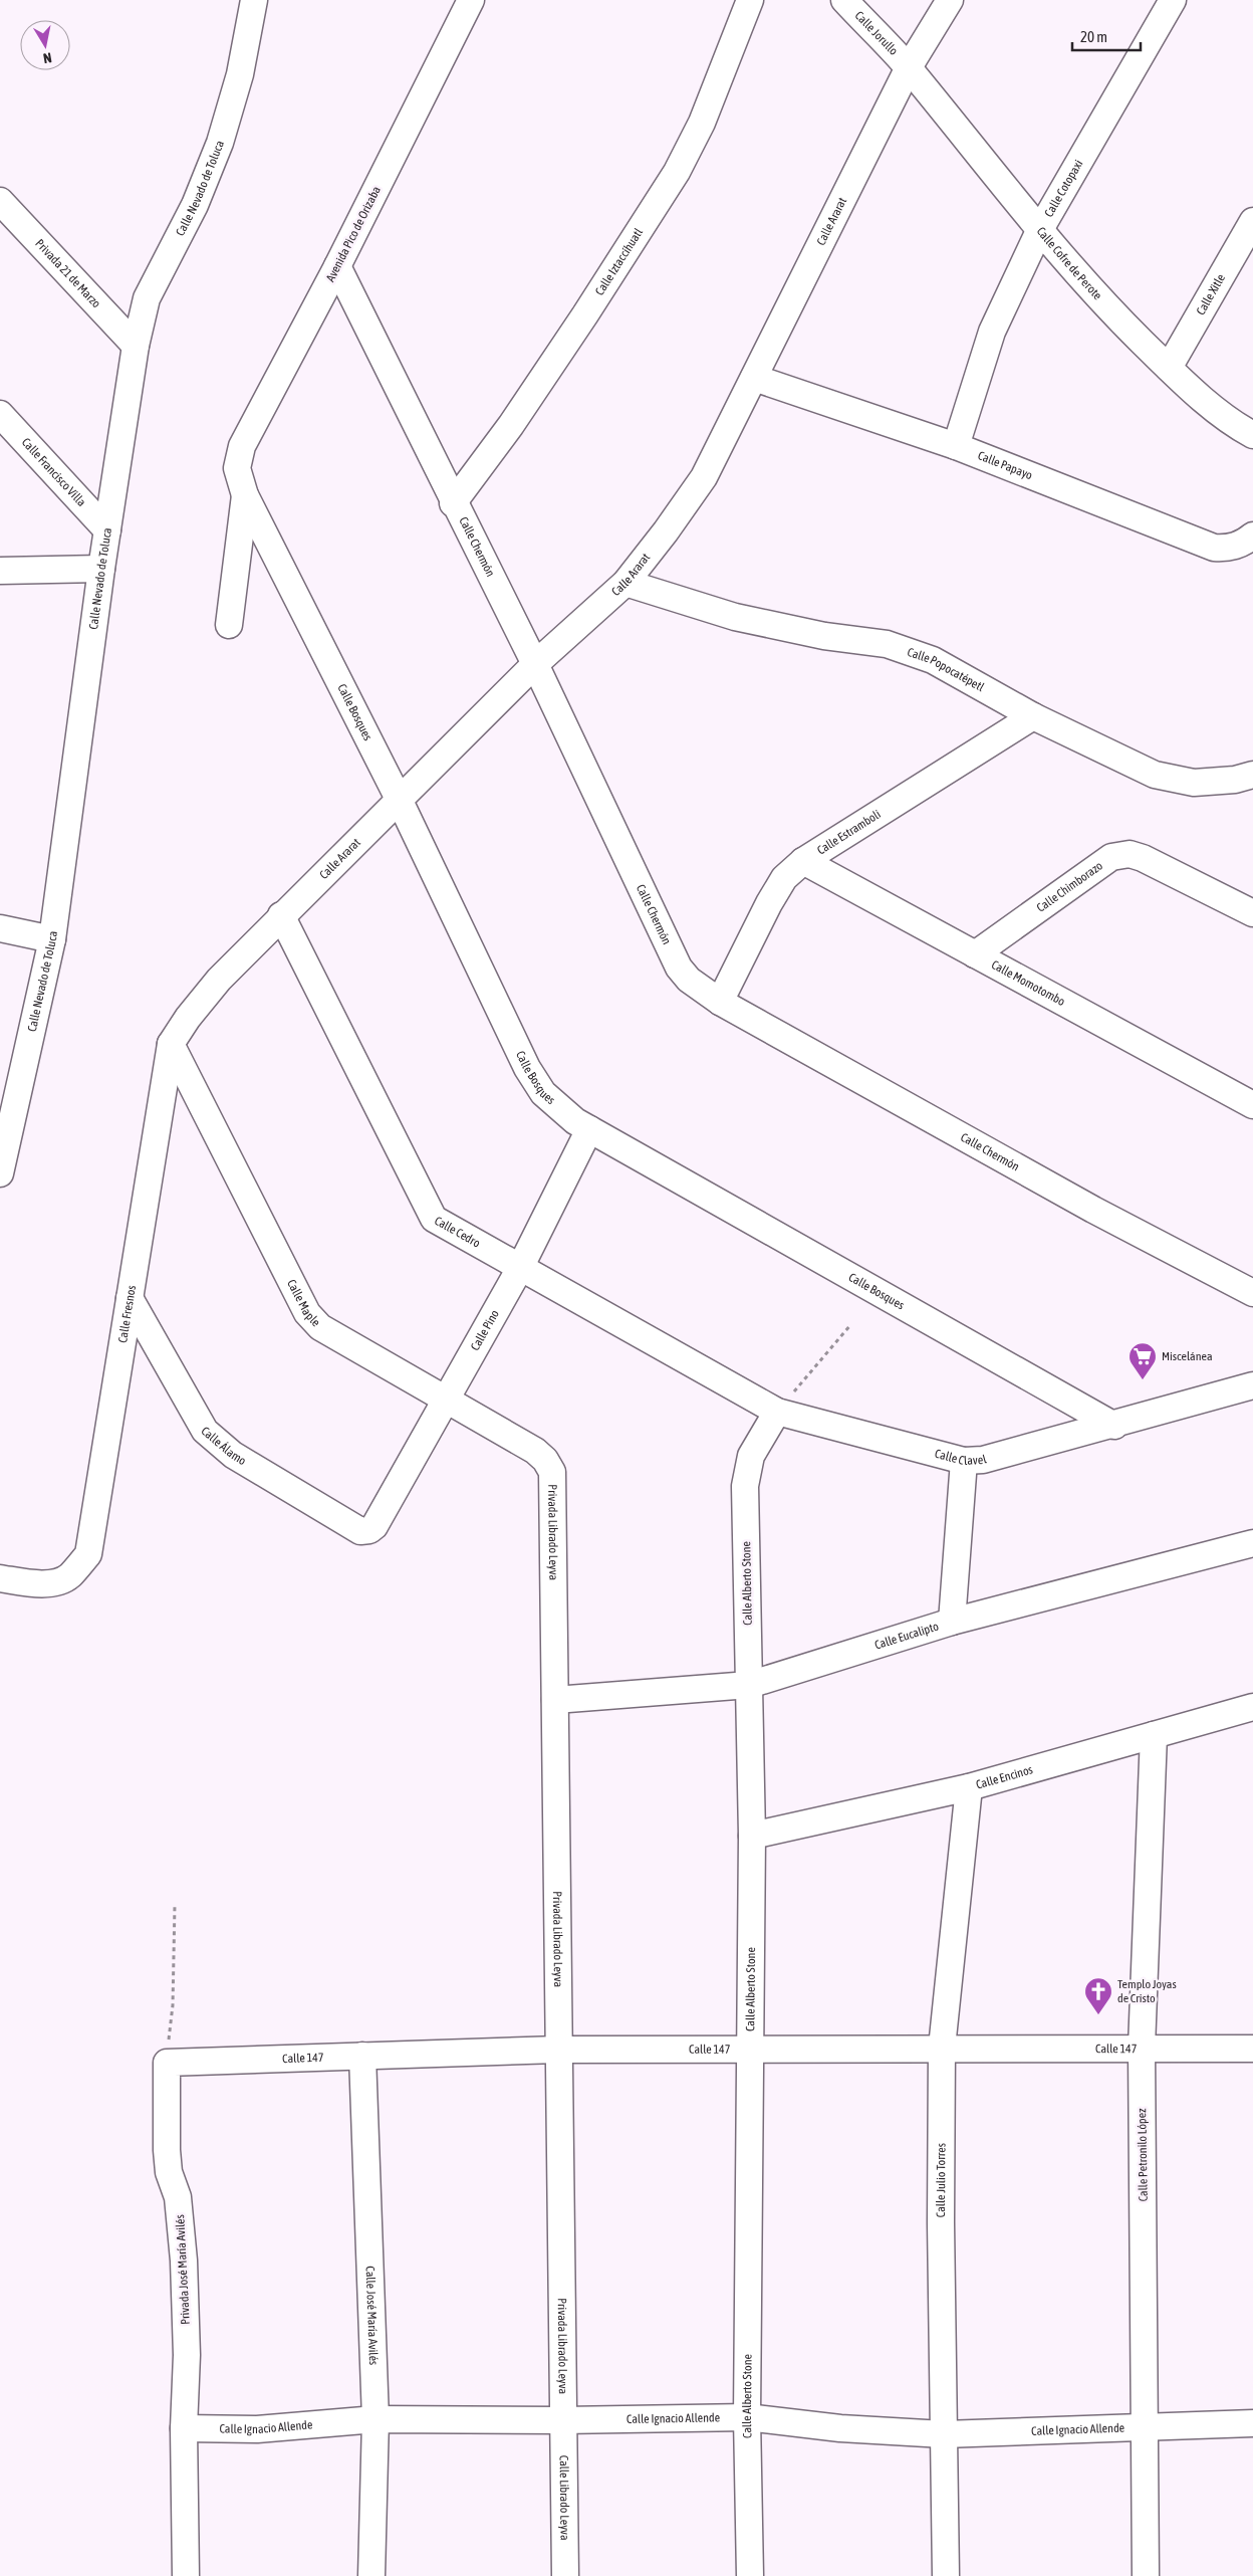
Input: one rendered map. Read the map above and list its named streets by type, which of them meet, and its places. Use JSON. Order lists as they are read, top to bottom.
{
  "streets": {
    "street": [
      "Calle Jorullo",
      "Calle Nevado de Toluca",
      "Calle Cotopaxi",
      "Calle Ararat",
      "Avenida Pico de Orizaba",
      "Calle Iztaccíhuatl",
      "Calle Cofre de Perote",
      "Privada 21 de Marzo",
      "Calle Xitle",
      "Calle Papayo",
      "Calle Francisco Villa",
      "Calle Chermón",
      "Calle Popocatépetl",
      "Calle Bosques",
      "Calle Estramboli",
      "Calle Chimborazo",
      "Calle Momotombo",
      "Calle Cedro",
      "Calle Maple",
      "Calle Fresnos",
      "Calle Pino",
      "Calle Álamo",
      "Calle Clavel",
      "Privada Librado Leyva",
      "Calle Alberto Stone",
      "Calle Eucalipto",
      "Calle Encinos",
      "Calle 147",
      "Calle Petronilo López",
      "Calle Julio Torres",
      "Privada José María Avilés",
      "Calle José María Avilés",
      "Calle Ignacio Allende",
      "Calle Librado Leyva"
    ]
  },
  "crossings": [
    ["Calle Jorullo", "Calle Ararat"],
    ["Calle Jorullo", "Calle Cofre de Perote"],
    ["Calle Nevado de Toluca", "Privada 21 de Marzo"],
    ["Calle Nevado de Toluca", "Calle Francisco Villa"],
    ["Calle Cotopaxi", "Calle Cofre de Perote"],
    ["Calle Cotopaxi", "Calle Papayo"],
    ["Calle Ararat", "Calle Cofre de Perote"],
    ["Calle Ararat", "Calle Papayo"],
    ["Calle Ararat", "Calle Chermón"],
    ["Calle Ararat", "Calle Popocatépetl"],
    ["Calle Ararat", "Calle Bosques"],
    ["Calle Ararat", "Calle Cedro"],
    ["Calle Ararat", "Calle Maple"],
    ["Calle Ararat", "Calle Fresnos"],
    ["Avenida Pico de Orizaba", "Calle Chermón"],
    ["Avenida Pico de Orizaba", "Calle Bosques"],
    ["Calle Iztaccíhuatl", "Calle Chermón"],
    ["Calle Cofre de Perote", "Calle Xitle"],
    ["Calle Chermón", "Calle Estramboli"],
    ["Calle Popocatépetl", "Calle Estramboli"],
    ["Calle Bosques", "Calle Pino"],
    ["Calle Bosques", "Calle Clavel"],
    ["Calle Estramboli", "Calle Momotombo"],
    ["Calle Chimborazo", "Calle Momotombo"],
    ["Calle Cedro", "Calle Pino"],
    ["Calle Cedro", "Calle Clavel"],
    ["Calle Cedro", "Calle Alberto Stone"],
    ["Calle Maple", "Calle Fresnos"],
    ["Calle Maple", "Calle Pino"],
    ["Calle Maple", "Privada Librado Leyva"],
    ["Calle Fresnos", "Calle Álamo"],
    ["Calle Pino", "Calle Álamo"],
    ["Calle Clavel", "Calle Alberto Stone"],
    ["Privada Librado Leyva", "Calle Eucalipto"],
    ["Privada Librado Leyva", "Calle 147"],
    ["Privada Librado Leyva", "Calle Ignacio Allende"],
    ["Privada Librado Leyva", "Calle Librado Leyva"],
    ["Calle Alberto Stone", "Calle Eucalipto"],
    ["Calle Alberto Stone", "Calle Encinos"],
    ["Calle Alberto Stone", "Calle 147"],
    ["Calle Alberto Stone", "Calle Ignacio Allende"],
    ["Calle Encinos", "Calle Petronilo López"],
    ["Calle Encinos", "Calle Julio Torres"],
    ["Calle 147", "Calle Petronilo López"],
    ["Calle 147", "Calle Julio Torres"],
    ["Calle 147", "Privada José María Avilés"],
    ["Calle 147", "Calle José María Avilés"],
    ["Calle Petronilo López", "Calle Ignacio Allende"],
    ["Calle Julio Torres", "Calle Ignacio Allende"],
    ["Privada José María Avilés", "Calle Ignacio Allende"],
    ["Calle José María Avilés", "Calle Ignacio Allende"],
    ["Calle Ignacio Allende", "Calle Librado Leyva"]
  ],
  "places": {
    "supermarket": ["Miscelánea"],
    "church": ["Templo Joyas de Cristo"]
  },
  "scale_bar": "20 m",
  "north": "bottom"
}
